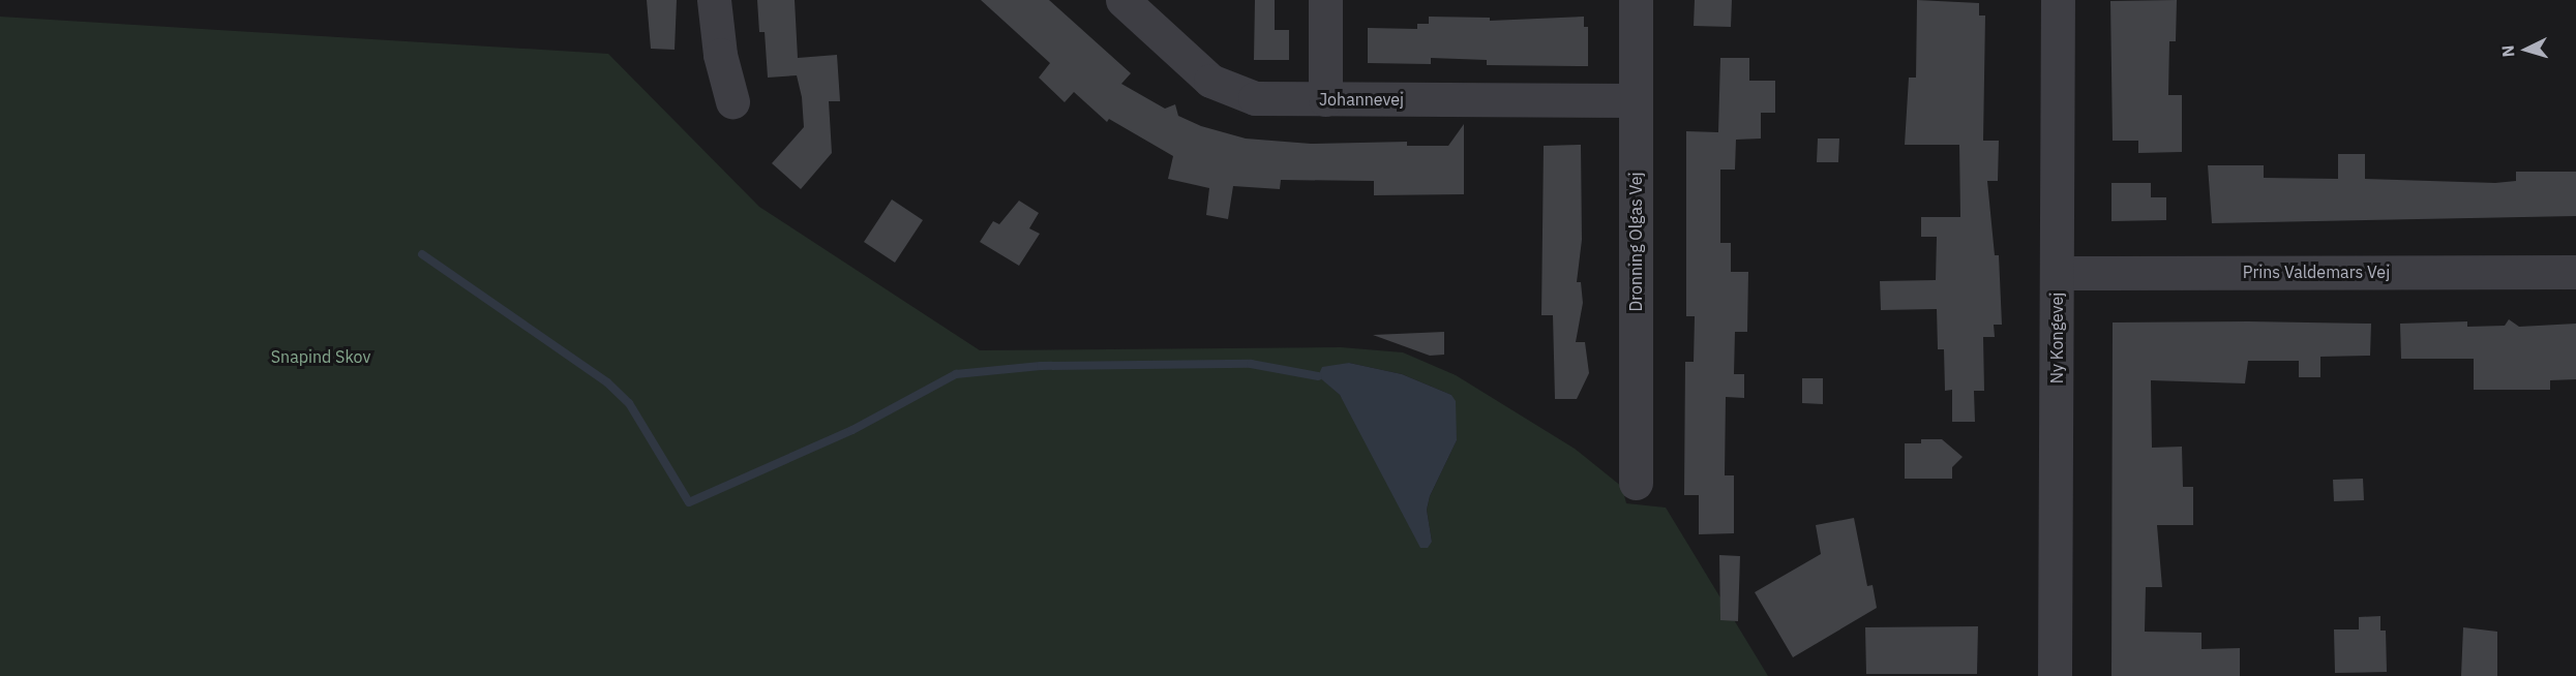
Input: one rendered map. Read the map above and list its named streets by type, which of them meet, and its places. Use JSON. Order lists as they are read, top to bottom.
{
  "streets": {
    "street": [
      "Johannevej",
      "Dronning Olgas Vej",
      "Prins Valdemars Vej",
      "Ny Kongevej"
    ]
  },
  "crossings": [
    ["Johannevej", "Dronning Olgas Vej"],
    ["Prins Valdemars Vej", "Ny Kongevej"]
  ],
  "parks": ["Snapind Skov"],
  "north": "left"
}
